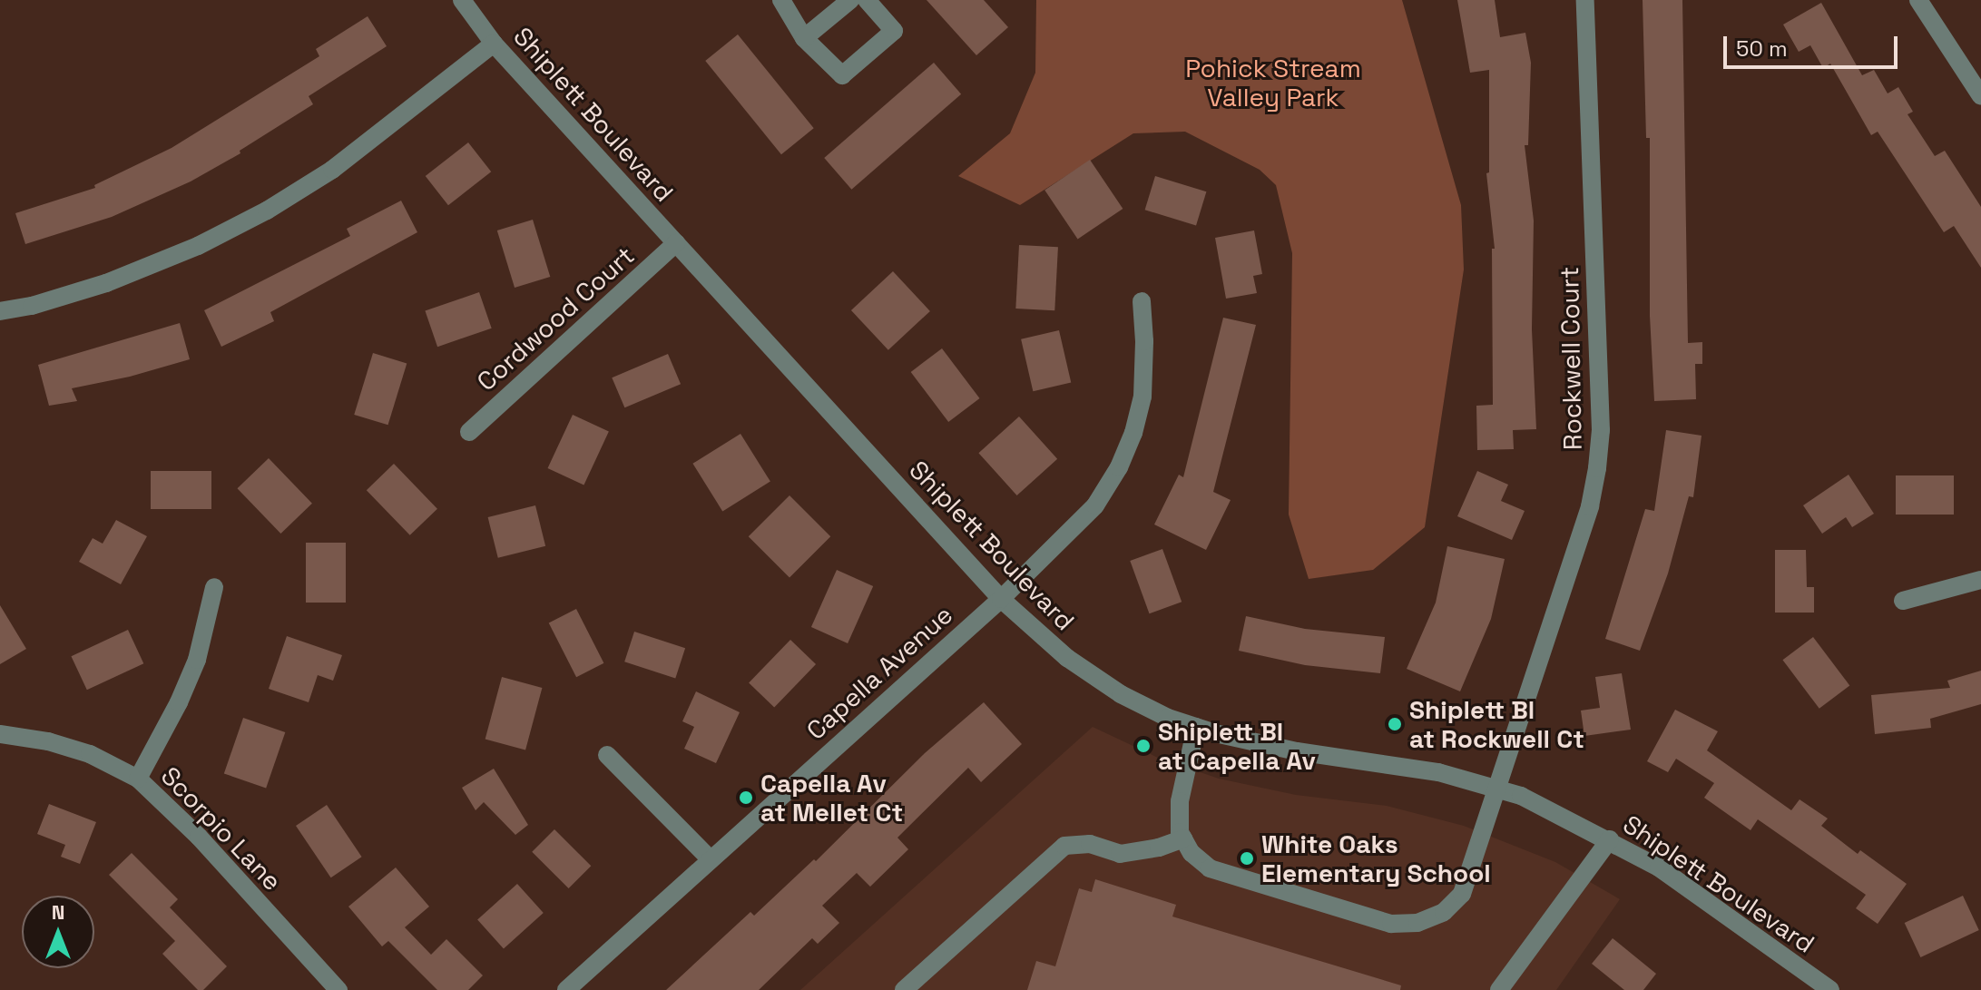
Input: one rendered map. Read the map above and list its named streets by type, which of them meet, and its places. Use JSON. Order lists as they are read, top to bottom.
{
  "streets": {
    "street": [
      "Shiplett Boulevard",
      "Cordwood Court",
      "Rockwell Court",
      "Capella Avenue",
      "Scorpio Lane"
    ]
  },
  "crossings": [
    ["Shiplett Boulevard", "Cordwood Court"],
    ["Shiplett Boulevard", "Rockwell Court"],
    ["Shiplett Boulevard", "Capella Avenue"]
  ],
  "parks": ["Pohick Stream Valley Park"],
  "places": [
    "Shiplett Bl at Rockwell Ct",
    "Shiplett Bl at Capella Av",
    "Capella Av at Mellet Ct",
    "White Oaks Elementary School"
  ],
  "scale_bar": "50 m",
  "north": "top"
}
